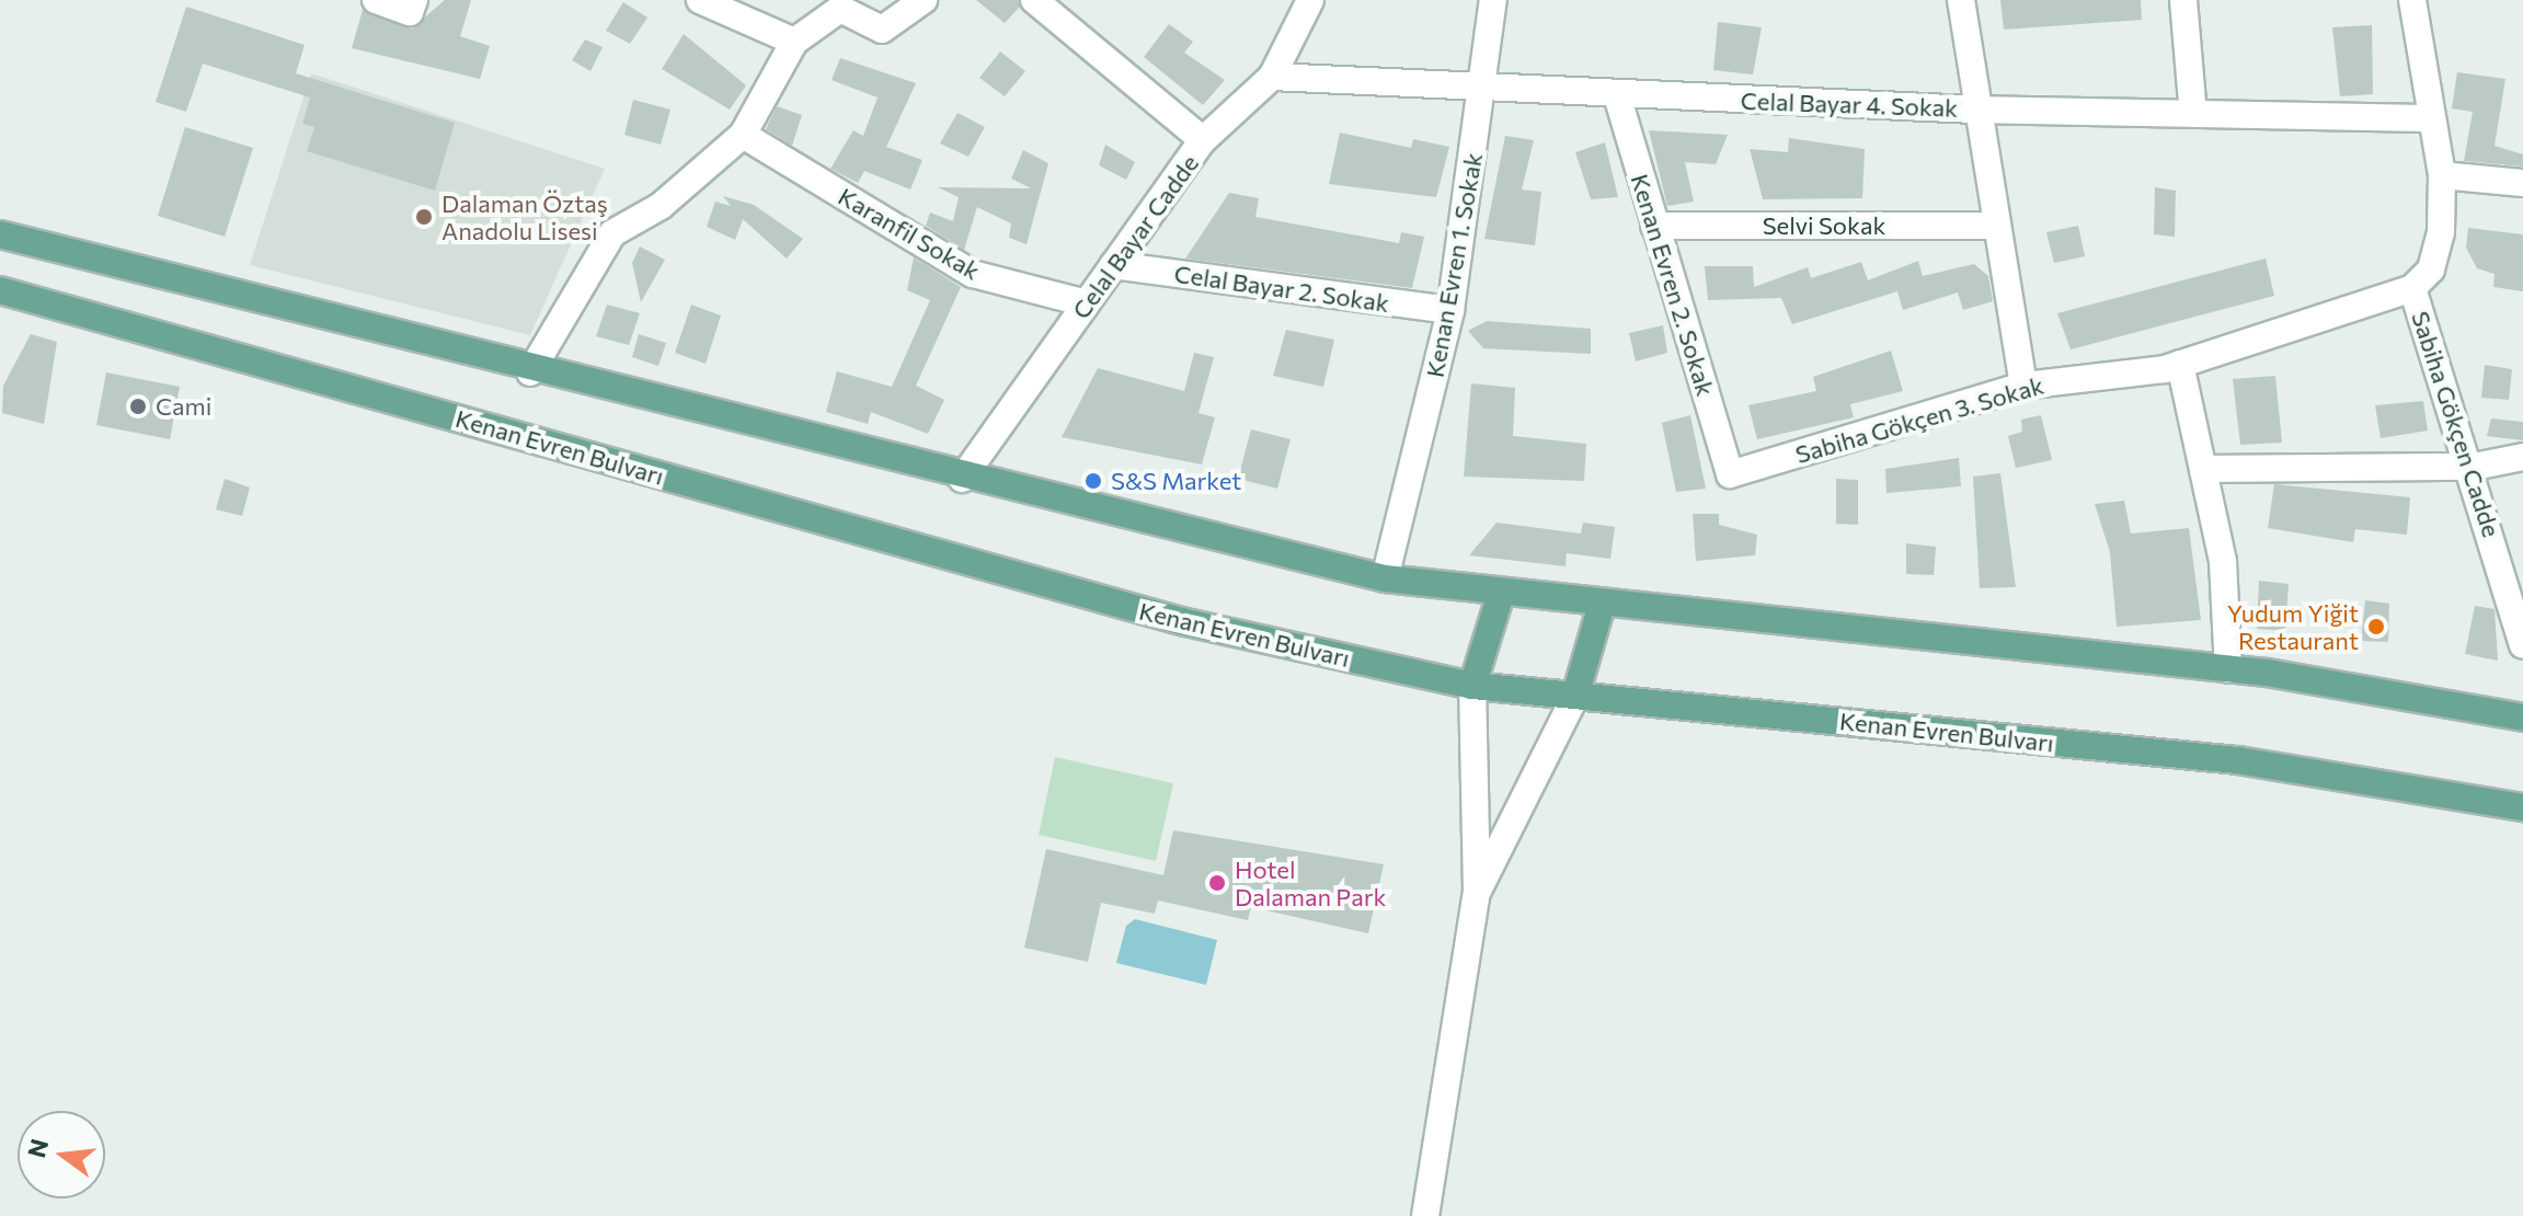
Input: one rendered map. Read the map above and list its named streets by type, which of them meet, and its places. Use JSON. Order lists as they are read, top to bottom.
{
  "streets": {
    "main road": ["Kenan Evren Bulvarı"],
    "street": [
      "Celal Bayar 4. Sokak",
      "Selvi Sokak",
      "Karanfil Sokak",
      "Celal Bayar Cadde",
      "Kenan Evren 1. Sokak",
      "Kenan Evren 2. Sokak",
      "Celal Bayar 2. Sokak",
      "Sabiha Gökçen 3. Sokak",
      "Sabiha Gökçen Cadde"
    ]
  },
  "crossings": [
    ["Celal Bayar 4. Sokak", "Celal Bayar Cadde"],
    ["Celal Bayar 4. Sokak", "Kenan Evren 1. Sokak"],
    ["Celal Bayar 4. Sokak", "Kenan Evren 2. Sokak"],
    ["Celal Bayar 4. Sokak", "Sabiha Gökçen Cadde"],
    ["Selvi Sokak", "Kenan Evren 2. Sokak"],
    ["Karanfil Sokak", "Celal Bayar Cadde"],
    ["Celal Bayar Cadde", "Celal Bayar 2. Sokak"],
    ["Kenan Evren 1. Sokak", "Celal Bayar 2. Sokak"],
    ["Kenan Evren 2. Sokak", "Sabiha Gökçen 3. Sokak"],
    ["Sabiha Gökçen 3. Sokak", "Sabiha Gökçen Cadde"]
  ],
  "places": [
    "Dalaman Öztaş Anadolu Lisesi",
    "Cami",
    "S&S Market",
    "Yudum Yiğit Restaurant",
    "Hotel Dalaman Park"
  ],
  "north": "left"
}
